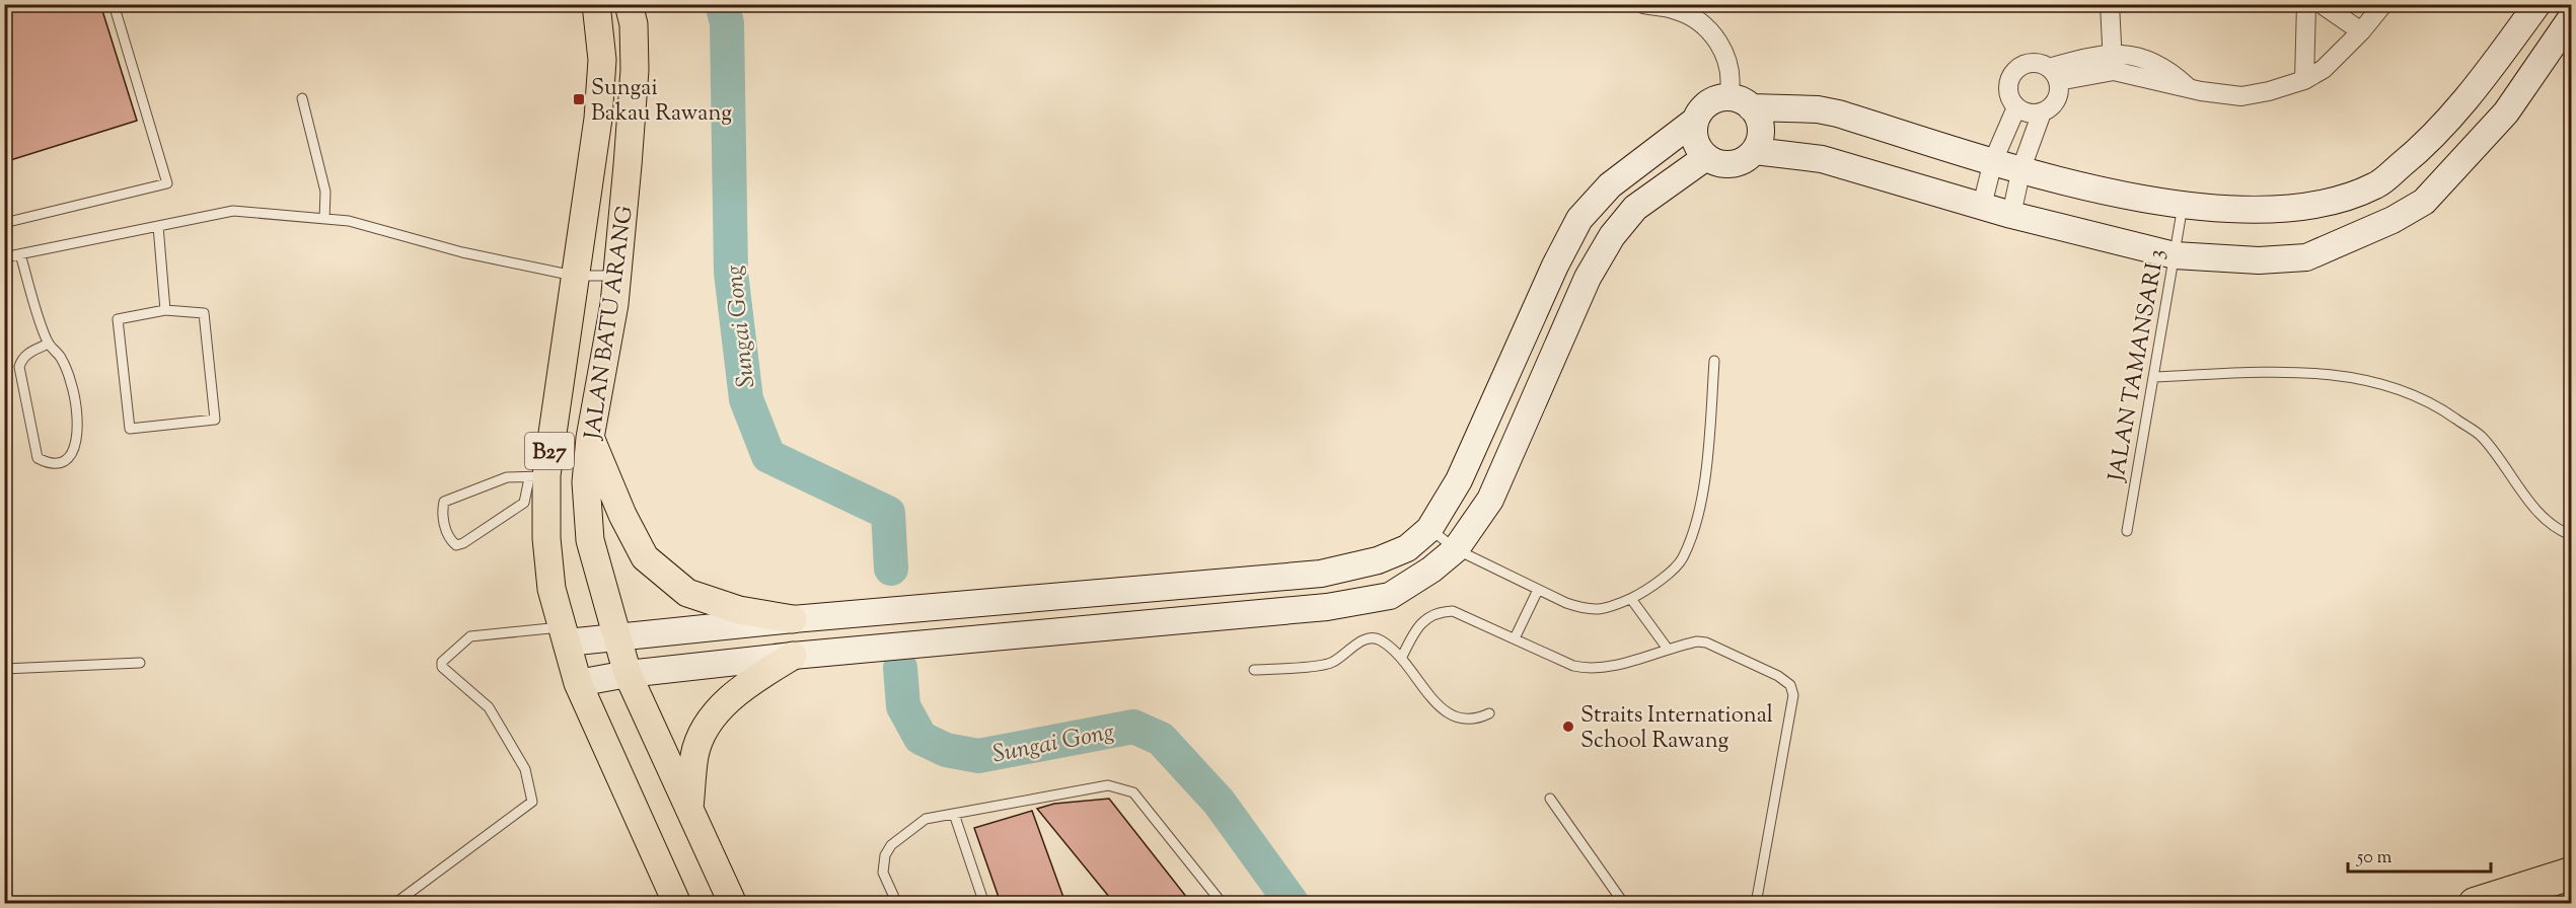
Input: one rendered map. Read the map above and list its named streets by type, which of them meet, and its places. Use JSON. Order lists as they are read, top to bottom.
{
  "streets": {
    "main road": ["JALAN BATU ARANG", "B27"],
    "lane": ["JALAN TAMANSARI 3"]
  },
  "water": ["Sungai Gong"],
  "places": {
    "transit": ["Sungai Bakau Rawang"],
    "other": ["Straits International School Rawang"]
  },
  "scale_bar": "50 m"
}
